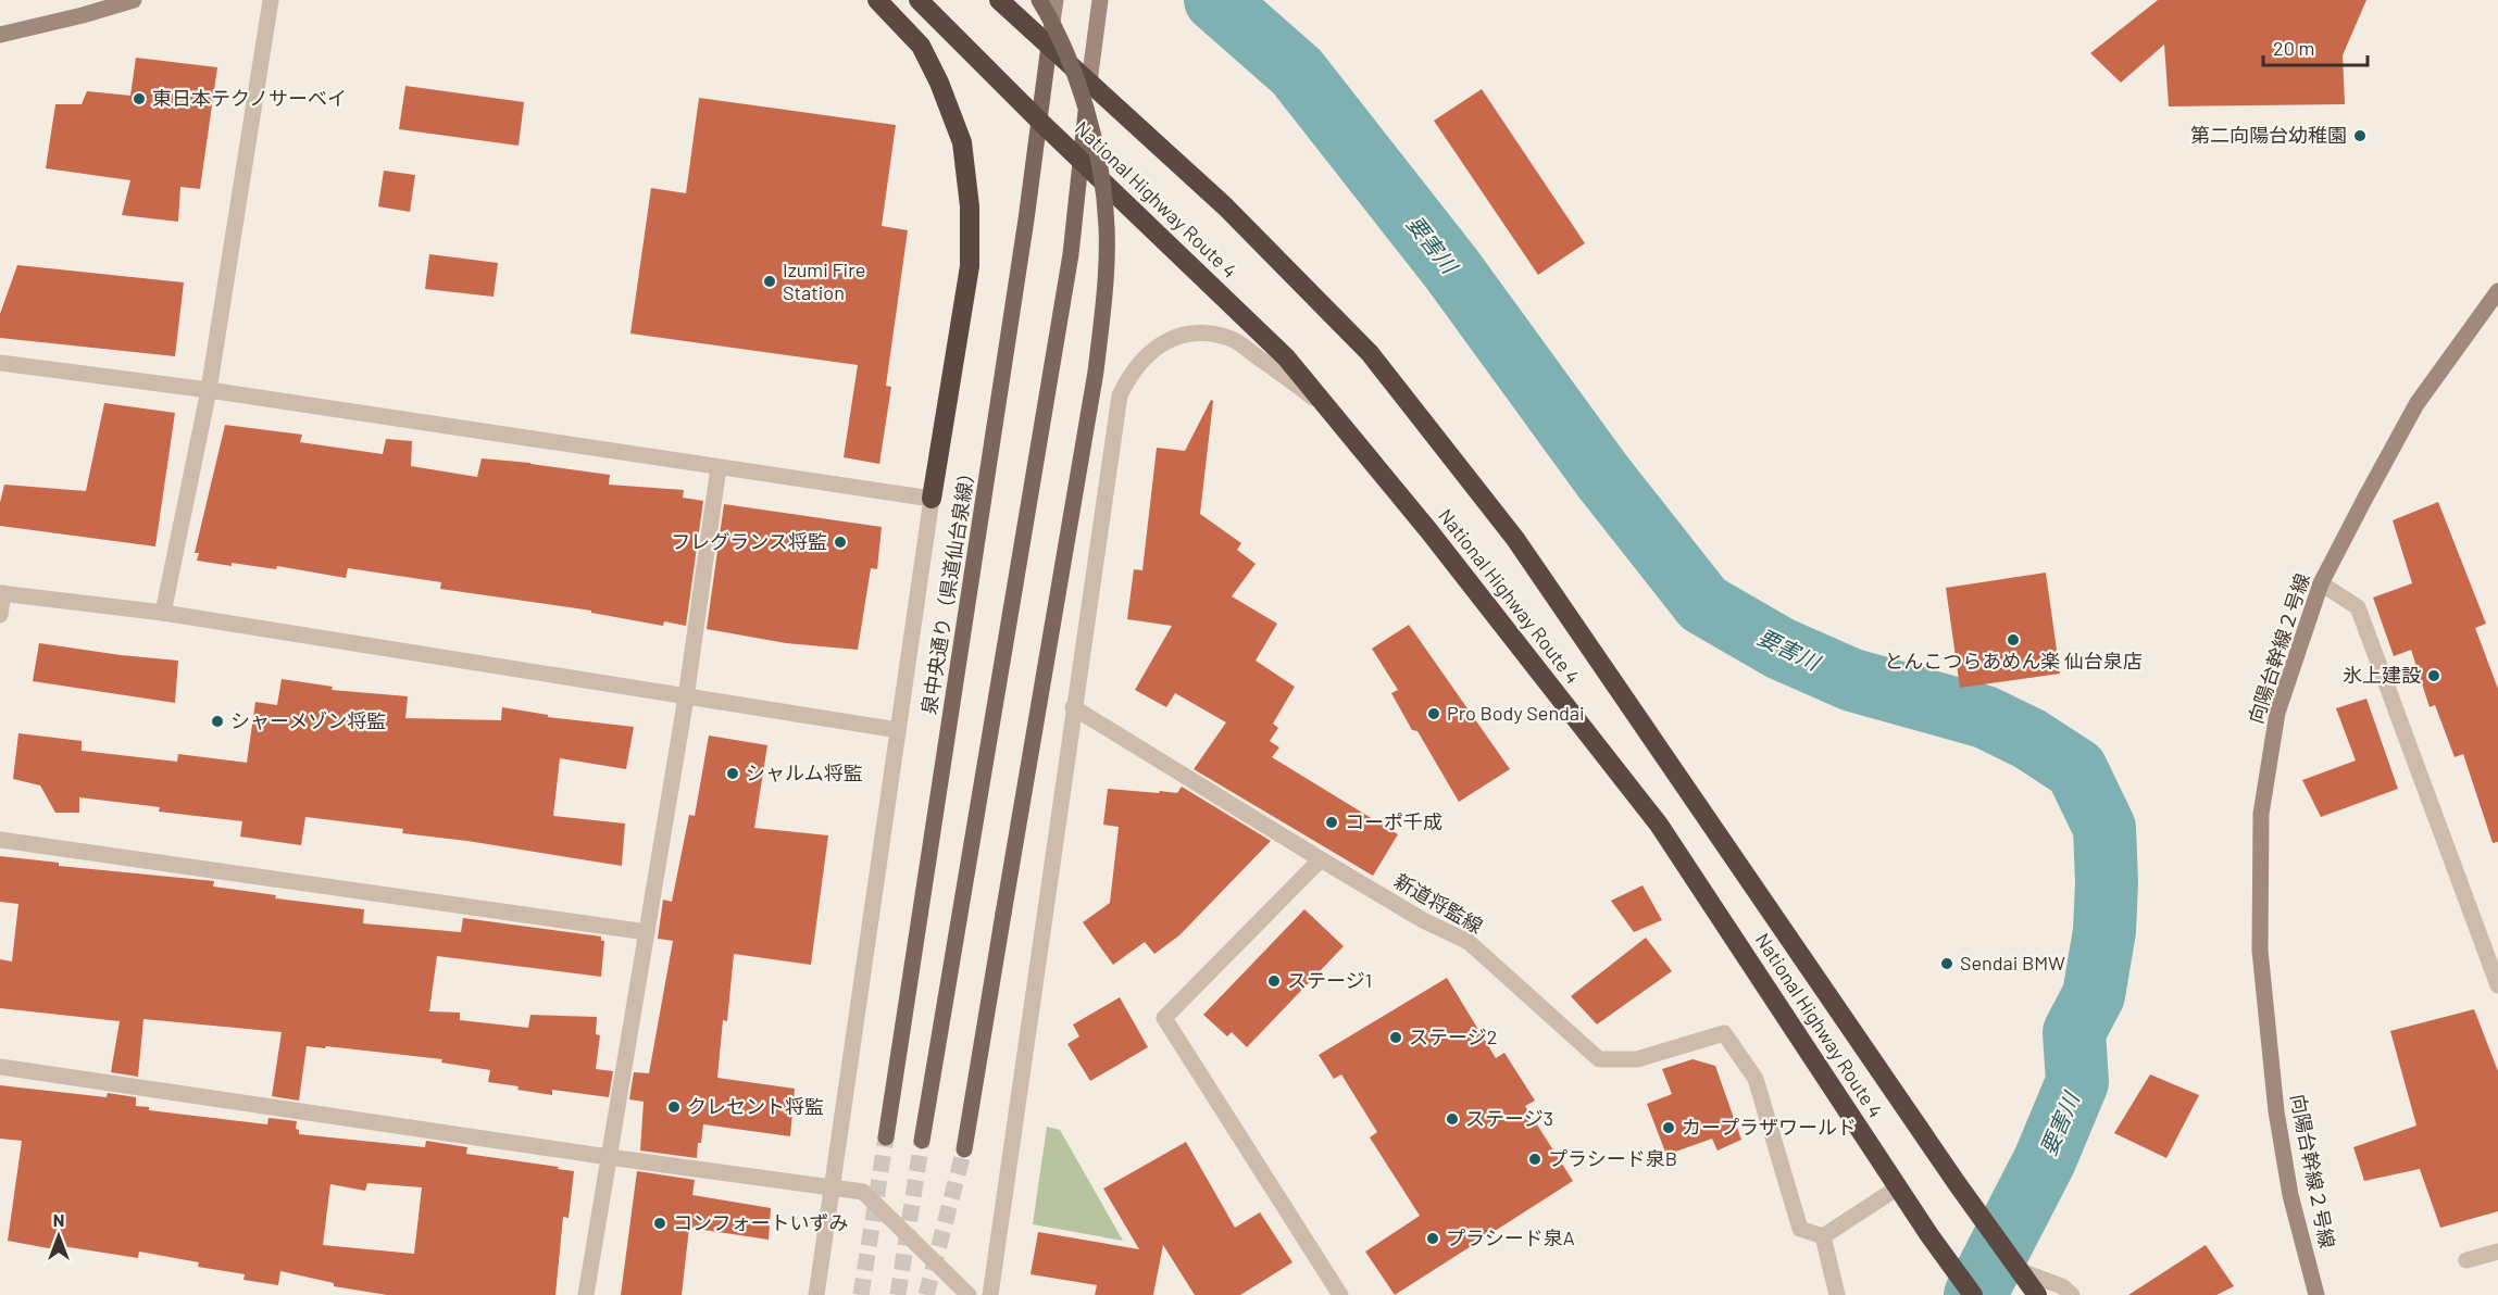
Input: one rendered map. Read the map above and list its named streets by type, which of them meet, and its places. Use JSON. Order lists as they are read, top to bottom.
{
  "streets": {
    "highway": ["National Highway Route 4"],
    "main road": ["泉中央通り（県道仙台泉線）"],
    "street": ["向陽台幹線２号線", "新道将監線"]
  },
  "crossings": [
    ["National Highway Route 4", "泉中央通り（県道仙台泉線）"]
  ],
  "water": ["要害川"],
  "places": [
    "東日本テクノサーベイ",
    "第二向陽台幼稚園",
    "Izumi Fire Station",
    "フレグランス将監",
    "とんこつらあめん楽 仙台泉店",
    "氷上建設",
    "Pro Body Sendai",
    "シャーメゾン将監",
    "シャルム将監",
    "コーポ千成",
    "Sendai BMW",
    "ステージ1",
    "ステージ2",
    "クレセント将監",
    "ステージ3",
    "カープラザワールド",
    "プラシード泉B",
    "コンフォートいずみ",
    "プラシード泉A"
  ],
  "scale_bar": "20 m",
  "north": "top"
}
